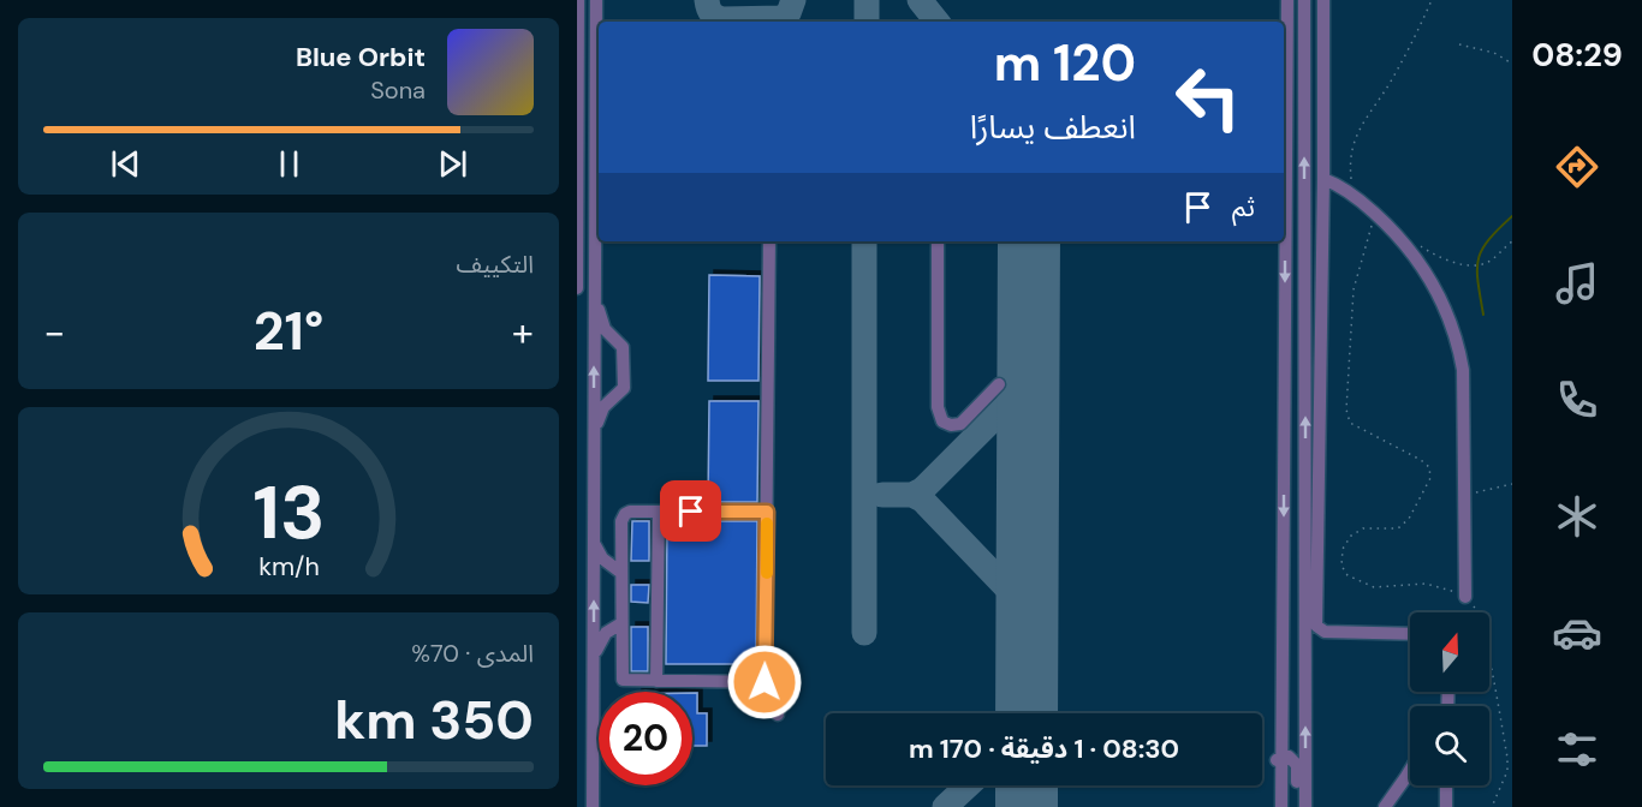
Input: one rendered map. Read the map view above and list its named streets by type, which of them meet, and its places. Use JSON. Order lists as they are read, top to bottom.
{
  "north": "top",
  "page": {
    "tabs": "08:29",
    "turn": ["120 m", "انعطف يسارًا"],
    "song": ["Blue Orbit", "Sona"],
    "then": "ثم",
    "tile": [
      "التكييف",
      ["المدى · 70%", "350 km"]
    ],
    "heat": ["−", "21°", "+"],
    "limit": "20",
    "trip": "08:30 · 1 دقيقة · 170 m",
    "gauge": ["13", "km/h"]
  }
}
